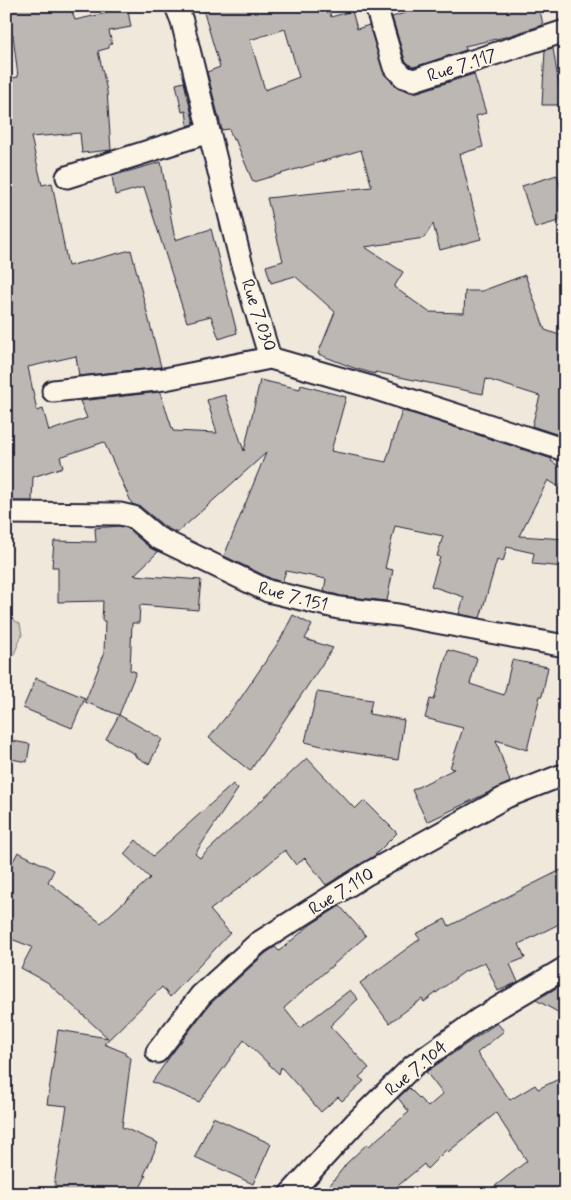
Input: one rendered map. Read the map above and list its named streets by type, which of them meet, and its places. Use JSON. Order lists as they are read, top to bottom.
{
  "streets": {
    "street": [
      "Rue 7.117",
      "Rue 7.030",
      "Rue 7.151",
      "Rue 7.110",
      "Rue 7.104"
    ]
  }
}
